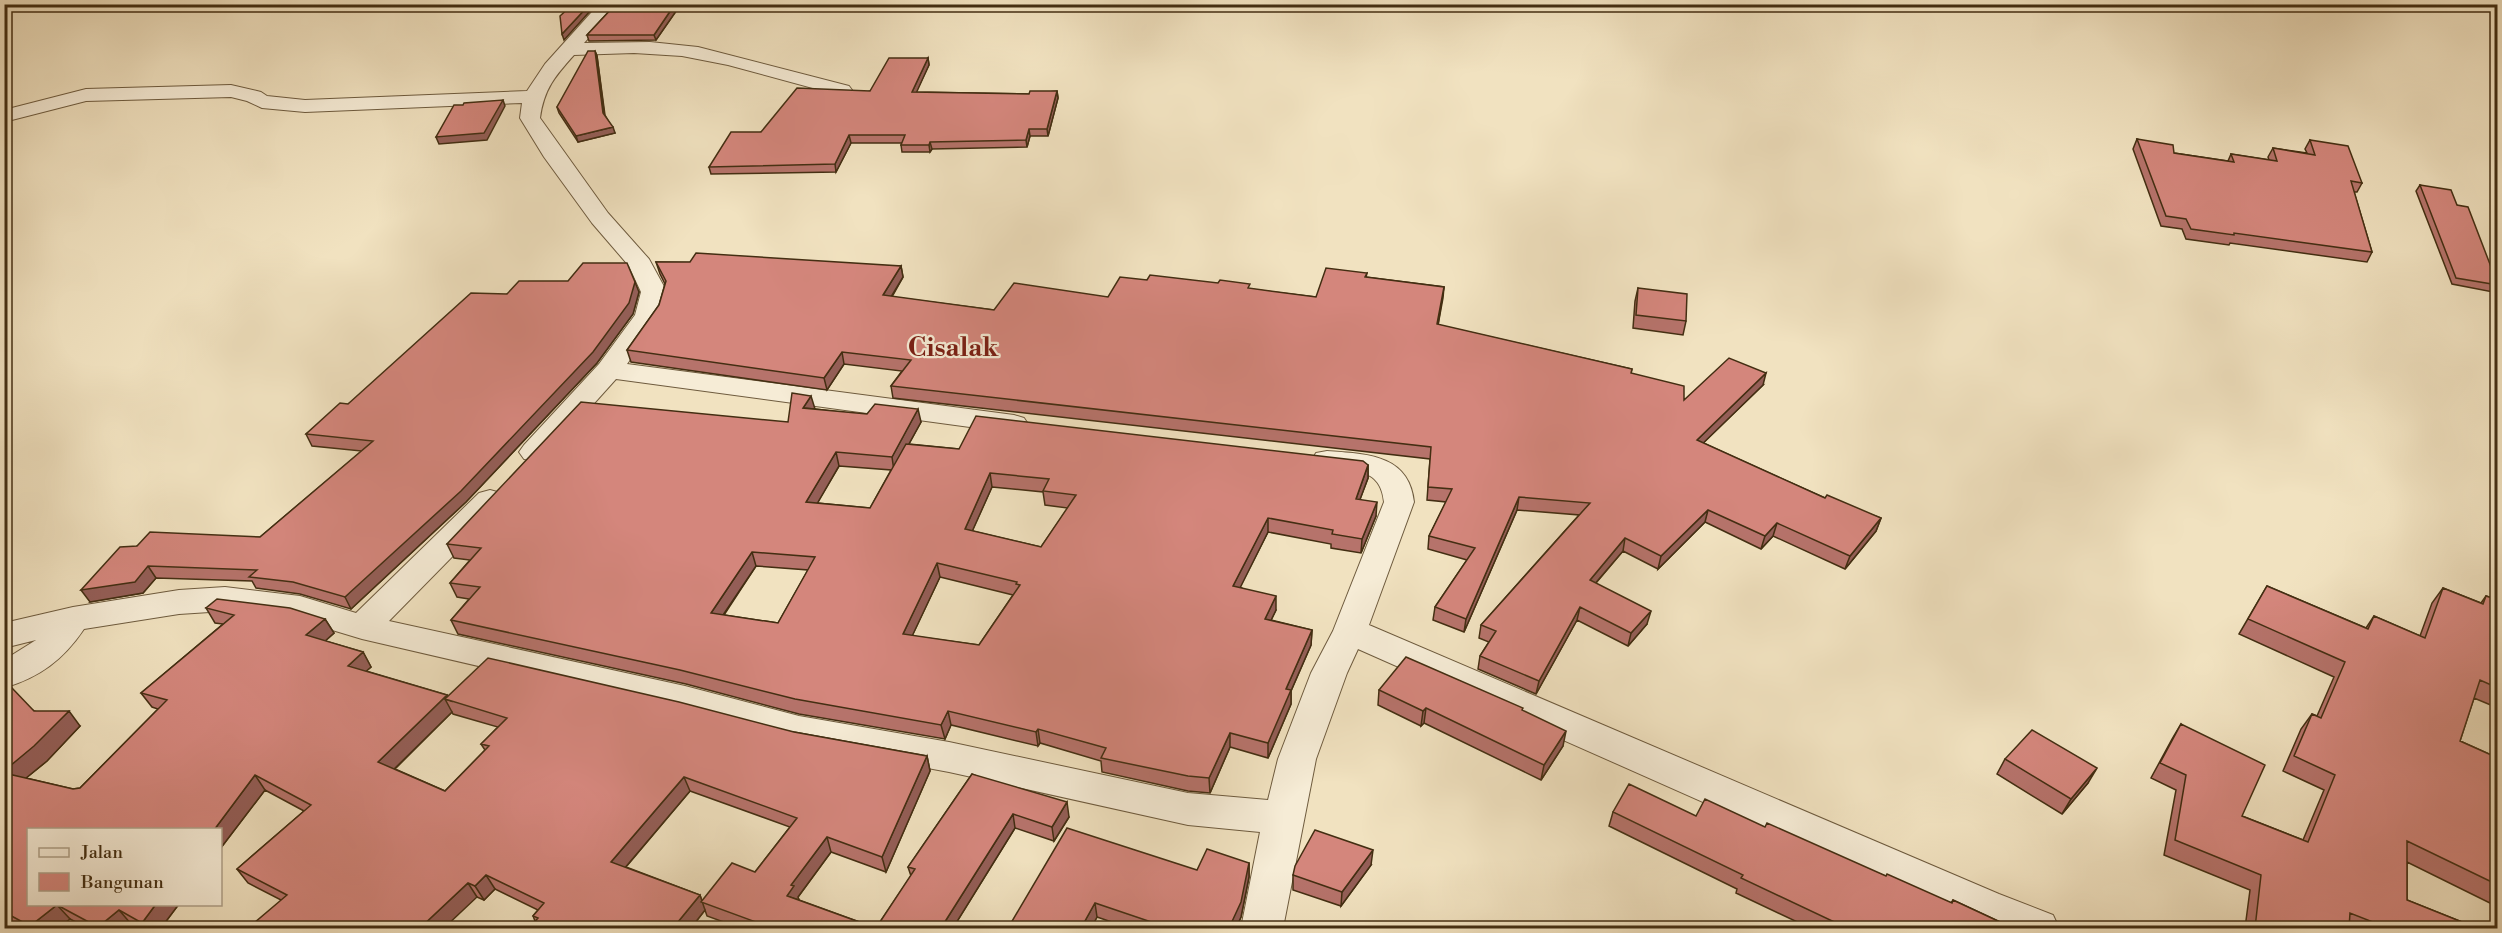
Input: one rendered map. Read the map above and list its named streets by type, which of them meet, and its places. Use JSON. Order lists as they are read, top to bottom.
{
  "districts": ["Cisalak"],
  "legend": ["Jalan", "Bangunan"]
}
